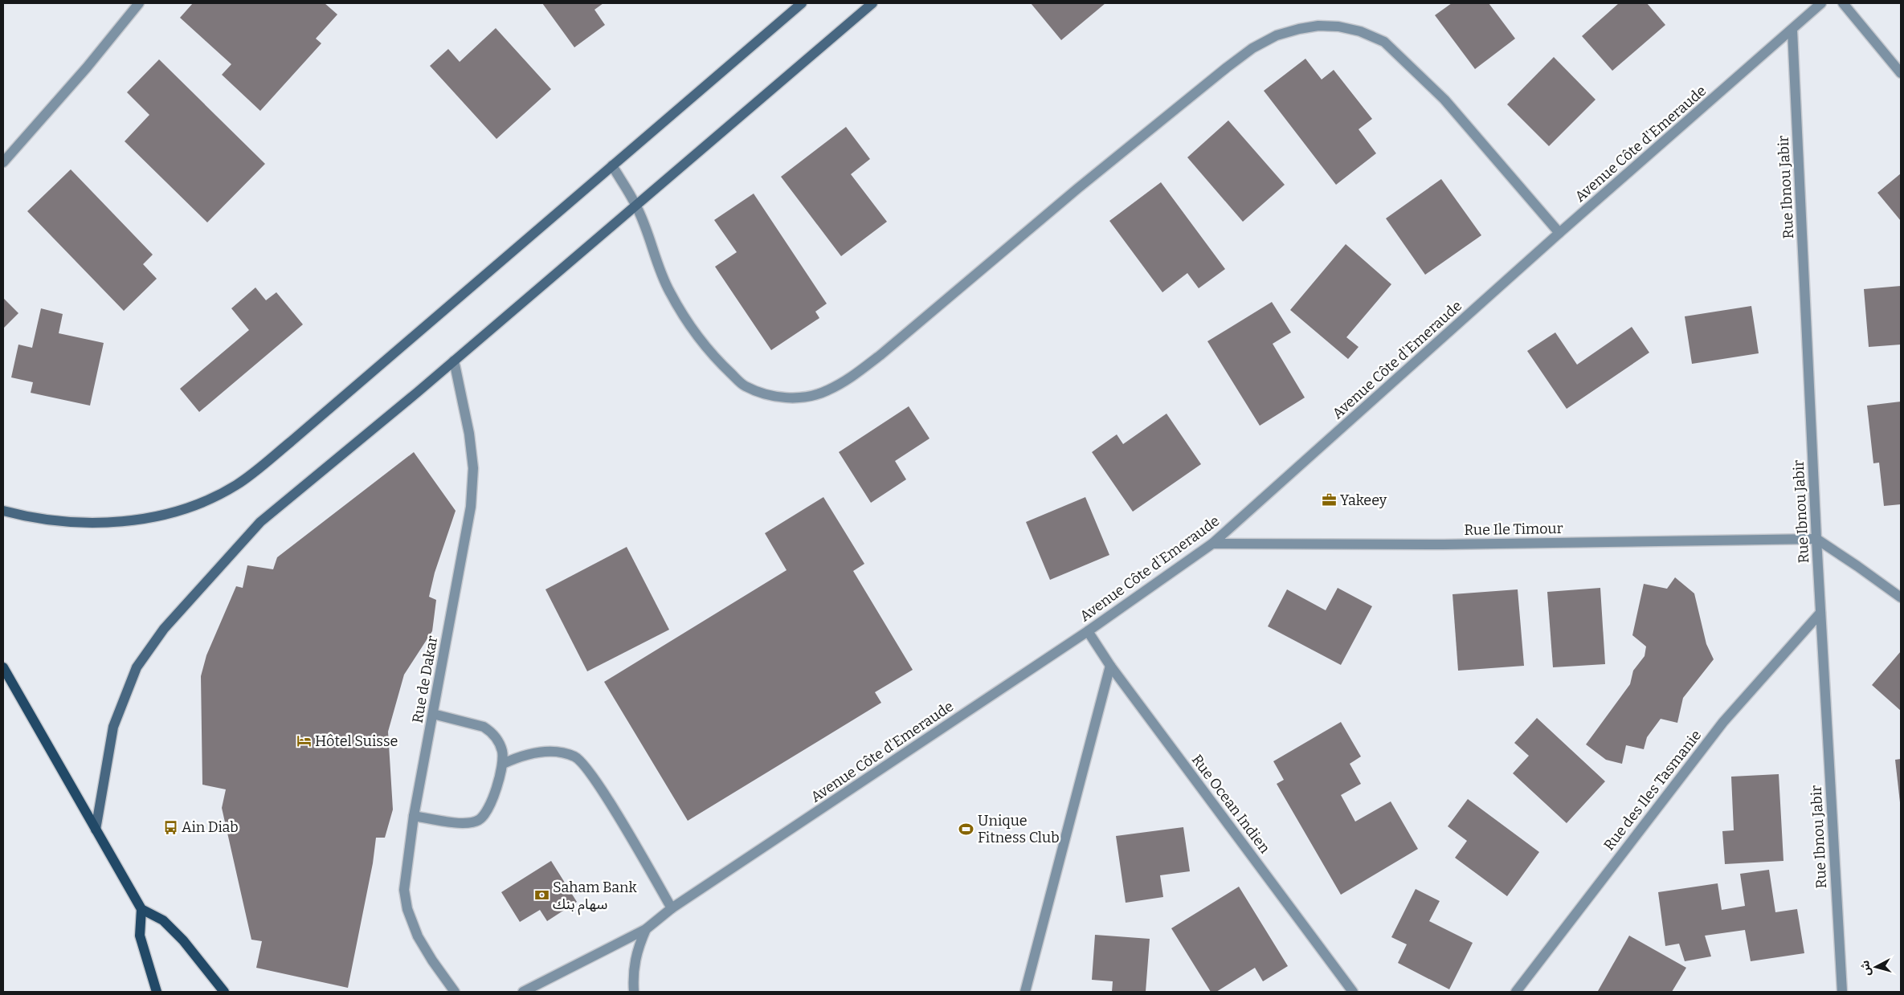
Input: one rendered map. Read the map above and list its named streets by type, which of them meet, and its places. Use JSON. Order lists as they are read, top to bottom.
{
  "streets": {
    "street": [
      "Avenue Côte d'Emeraude",
      "Rue Ibnou Jabir",
      "Rue Ile Timour",
      "Rue de Dakar",
      "Rue des Iles Tasmanie",
      "Rue Ocean Indien"
    ]
  },
  "crossings": [
    ["Avenue Côte d'Emeraude", "Rue Ibnou Jabir"],
    ["Avenue Côte d'Emeraude", "Rue Ile Timour"],
    ["Avenue Côte d'Emeraude", "Rue Ocean Indien"],
    ["Rue Ibnou Jabir", "Rue Ile Timour"],
    ["Rue Ibnou Jabir", "Rue des Iles Tasmanie"]
  ],
  "places": {
    "office": ["Yakeey"],
    "hotel": ["Hôtel Suisse"],
    "bus stop": ["Ain Diab"],
    "sports": ["Unique Fitness Club"],
    "bank": ["Saham Bank سهام بنك"]
  },
  "north": "left"
}
